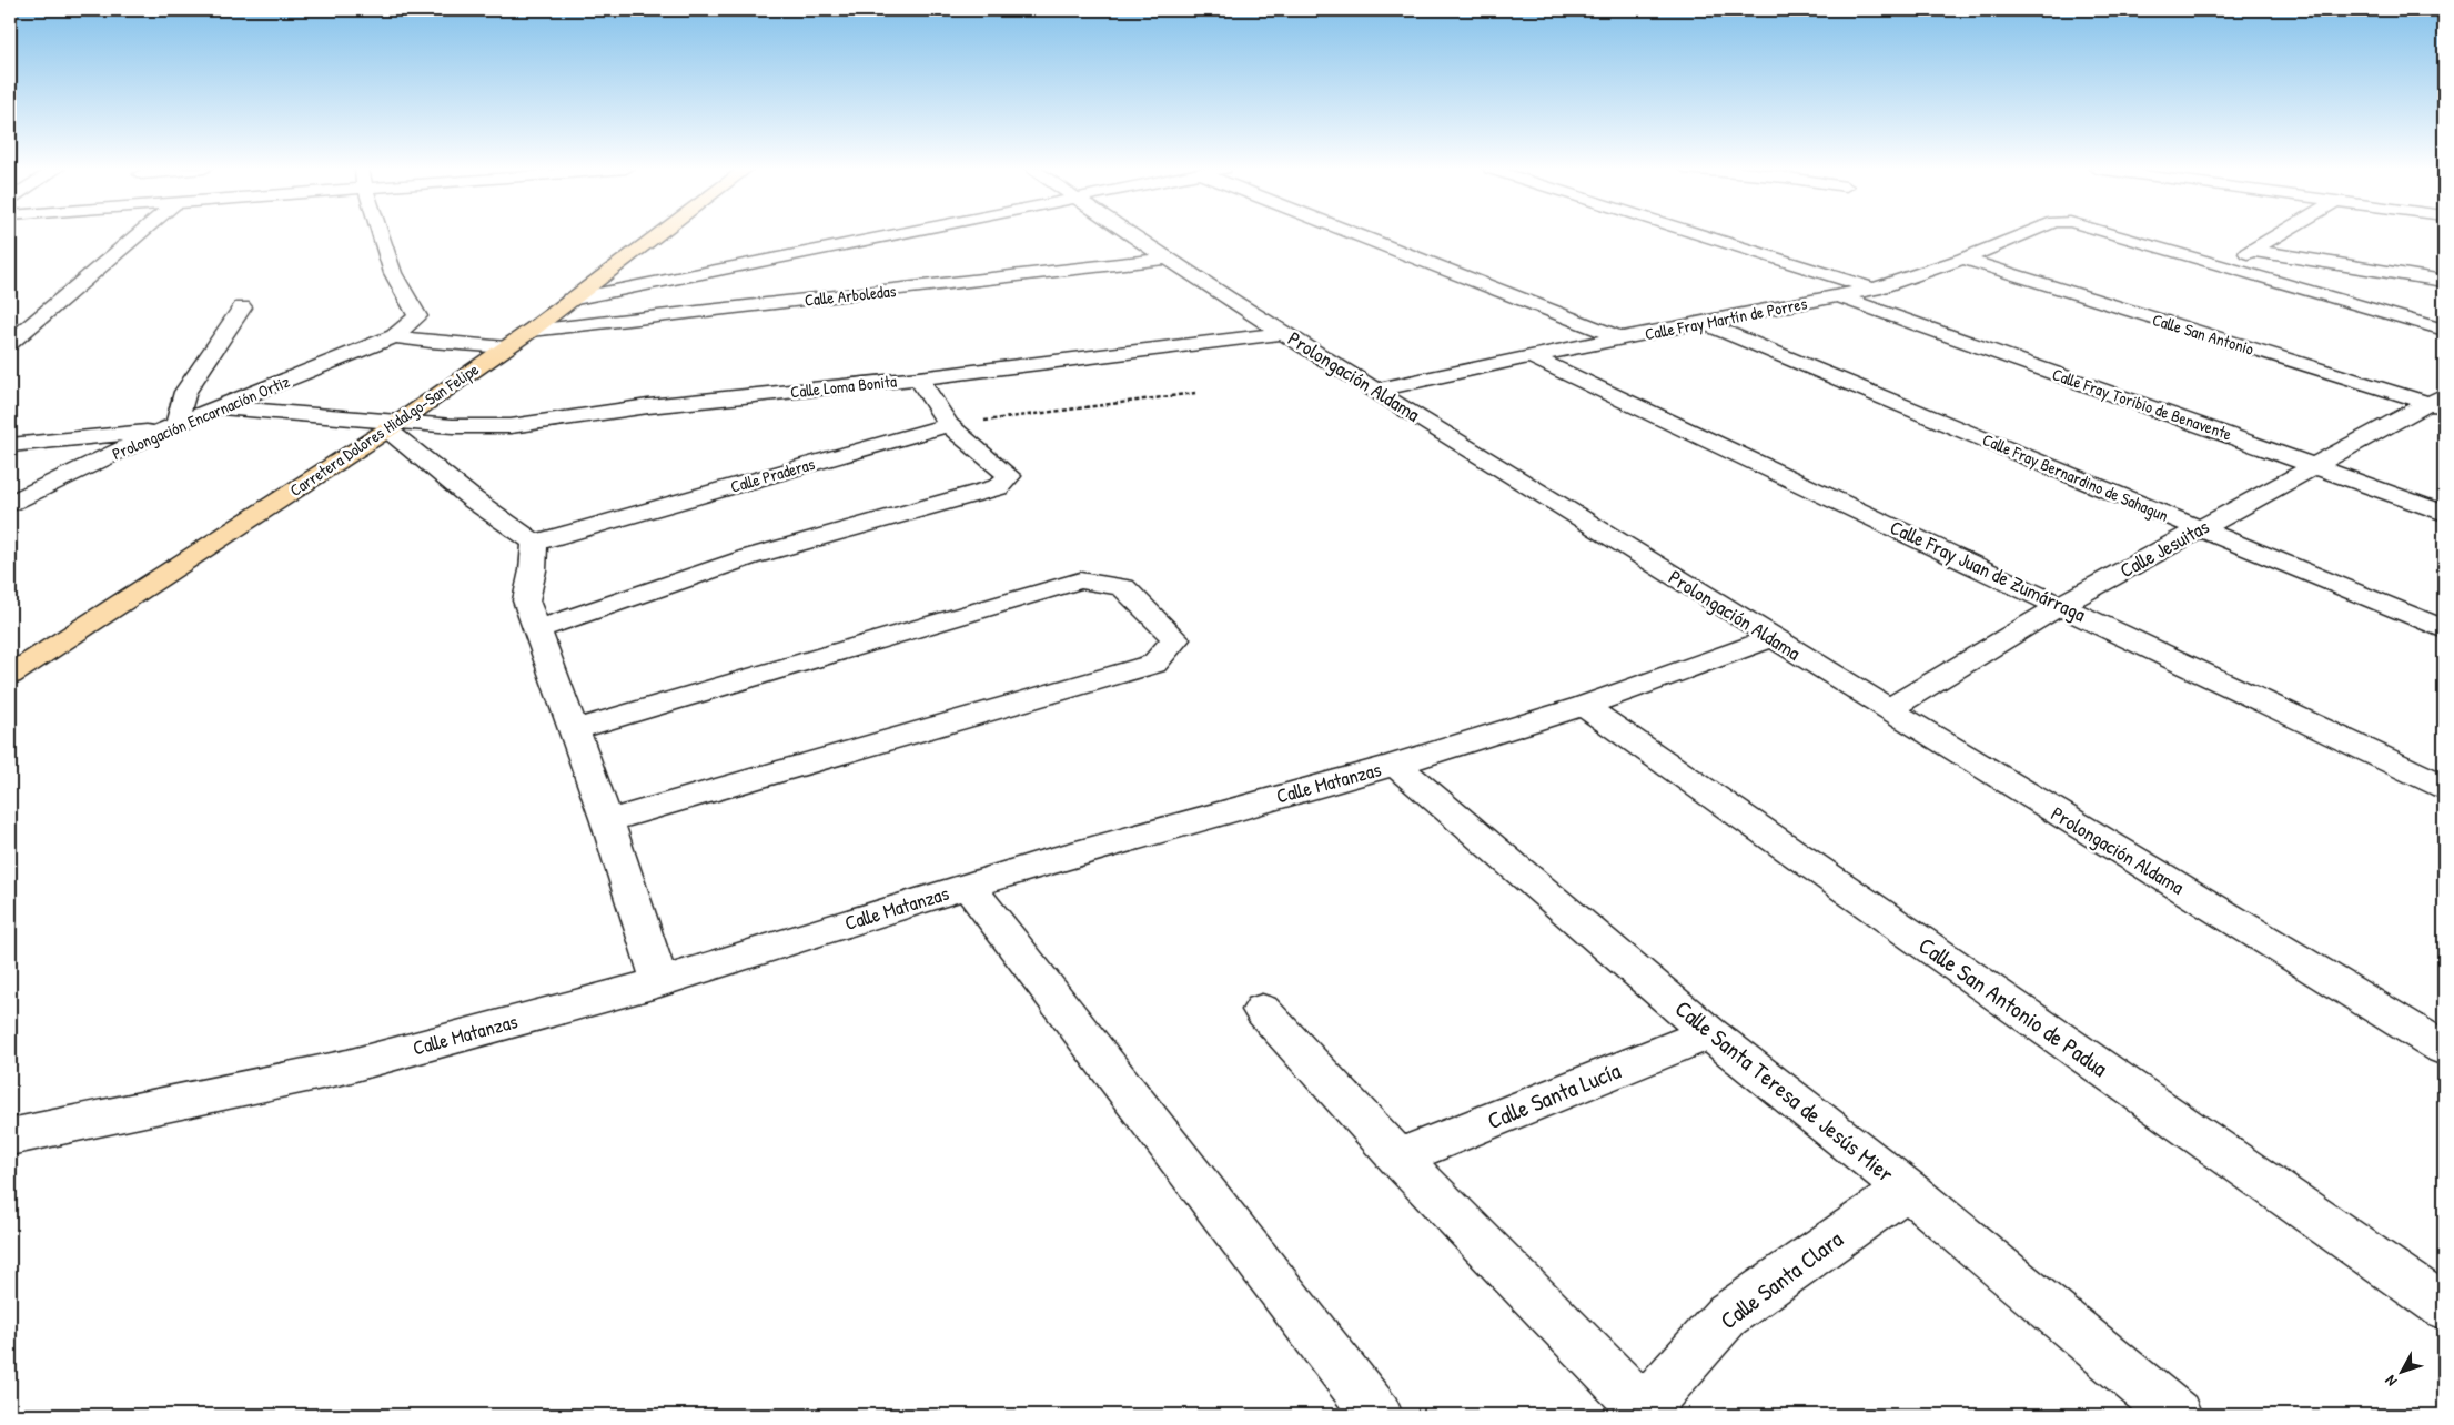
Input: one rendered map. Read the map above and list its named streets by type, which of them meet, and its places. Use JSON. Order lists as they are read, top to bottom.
{
  "streets": {
    "main road": ["Carretera Dolores Hidalgo-San Felipe"],
    "street": [
      "Calle Arboledas",
      "Calle Fray Martín de Porres",
      "Calle San Antonio",
      "Prolongación Aldama",
      "Calle Loma Bonita",
      "Calle Fray Toribio de Benavente",
      "Prolongación Encarnación Ortiz",
      "Calle Praderas",
      "Calle Fray Bernardino de Sahagun",
      "Calle Jesuitas",
      "Calle Fray Juan de Zumárraga",
      "Calle Matanzas",
      "Calle San Antonio de Padua",
      "Calle Santa Teresa de Jesús Mier",
      "Calle Santa Lucía",
      "Calle Santa Clara"
    ]
  },
  "crossings": [
    ["Calle Arboledas", "Prolongación Aldama"],
    ["Calle Arboledas", "Carretera Dolores Hidalgo-San Felipe"],
    ["Calle Fray Martín de Porres", "Calle San Antonio"],
    ["Calle Fray Martín de Porres", "Prolongación Aldama"],
    ["Calle Fray Martín de Porres", "Calle Fray Toribio de Benavente"],
    ["Calle Fray Martín de Porres", "Calle Fray Bernardino de Sahagun"],
    ["Calle Fray Martín de Porres", "Calle Fray Juan de Zumárraga"],
    ["Calle San Antonio", "Calle Jesuitas"],
    ["Prolongación Aldama", "Calle Loma Bonita"],
    ["Prolongación Aldama", "Calle Jesuitas"],
    ["Prolongación Aldama", "Calle Matanzas"],
    ["Calle Loma Bonita", "Prolongación Encarnación Ortiz"],
    ["Calle Loma Bonita", "Carretera Dolores Hidalgo-San Felipe"],
    ["Calle Fray Toribio de Benavente", "Calle Jesuitas"],
    ["Calle Fray Bernardino de Sahagun", "Calle Jesuitas"],
    ["Calle Jesuitas", "Calle Fray Juan de Zumárraga"],
    ["Calle Matanzas", "Calle San Antonio de Padua"],
    ["Calle Matanzas", "Calle Santa Teresa de Jesús Mier"],
    ["Calle Santa Teresa de Jesús Mier", "Calle Santa Lucía"],
    ["Calle Santa Teresa de Jesús Mier", "Calle Santa Clara"]
  ],
  "north": "bottom left"
}
